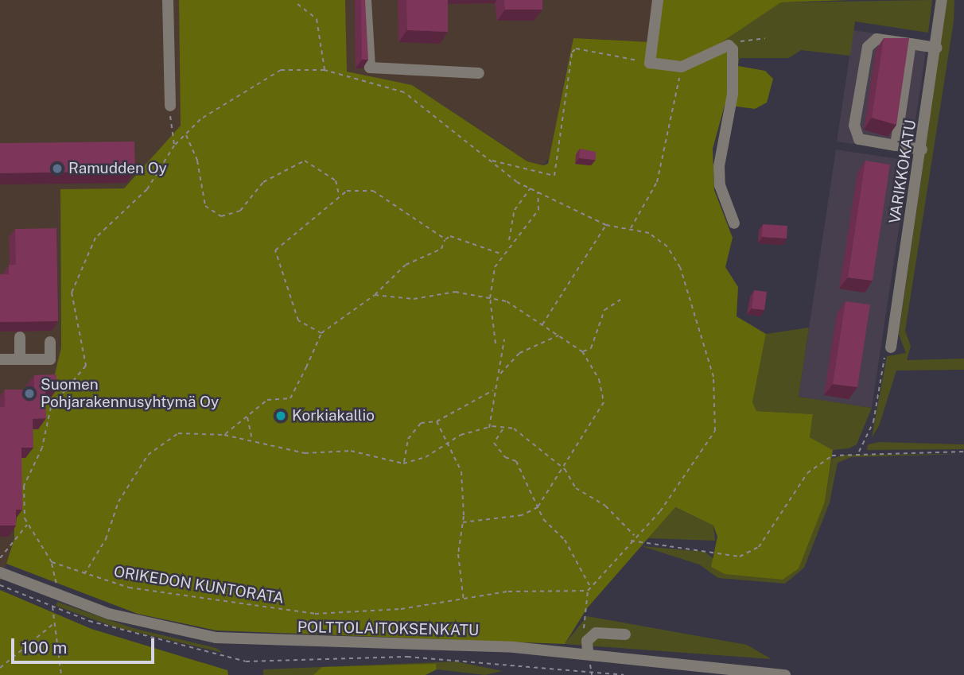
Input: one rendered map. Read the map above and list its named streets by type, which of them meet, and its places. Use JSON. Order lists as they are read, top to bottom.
{
  "streets": {
    "street": ["VARIKKOKATU", "POLTTOLAITOKSENKATU"],
    "path": ["ORIKEDON KUNTORATA"]
  },
  "places": ["Ramudden Oy", "Suomen Pohjarakennusyhtymä Oy", "Korkiakallio"],
  "scale_bar": "100 m"
}
